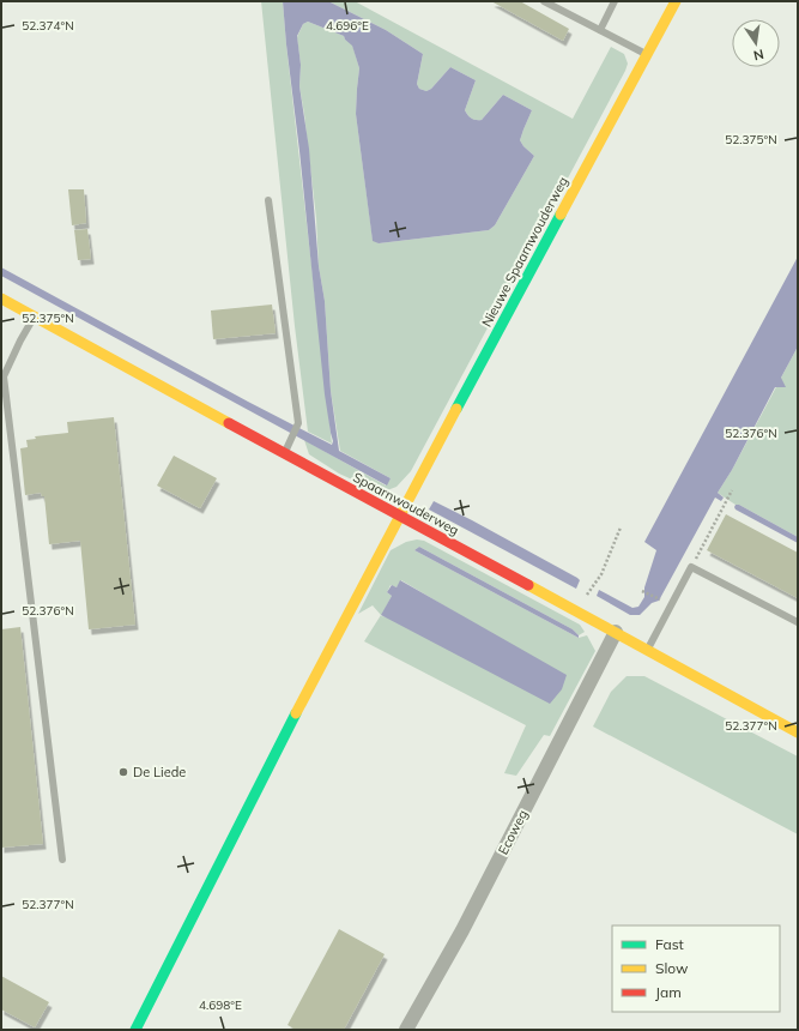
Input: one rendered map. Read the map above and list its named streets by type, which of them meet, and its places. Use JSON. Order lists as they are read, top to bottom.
{
  "streets": {
    "street": ["Nieuwe Spaarnwouderweg", "Spaarnwouderweg", "Ecoweg"]
  },
  "crossings": [
    ["Nieuwe Spaarnwouderweg", "Spaarnwouderweg"],
    ["Spaarnwouderweg", "Ecoweg"]
  ],
  "places": ["De Liede"],
  "legend": ["Fast", "Slow", "Jam"],
  "north": "bottom",
  "coordinates": [
    "52.374°N",
    "4.696°E",
    "52.375°N",
    "52.376°N",
    "52.377°N",
    "4.698°E"
  ]
}
